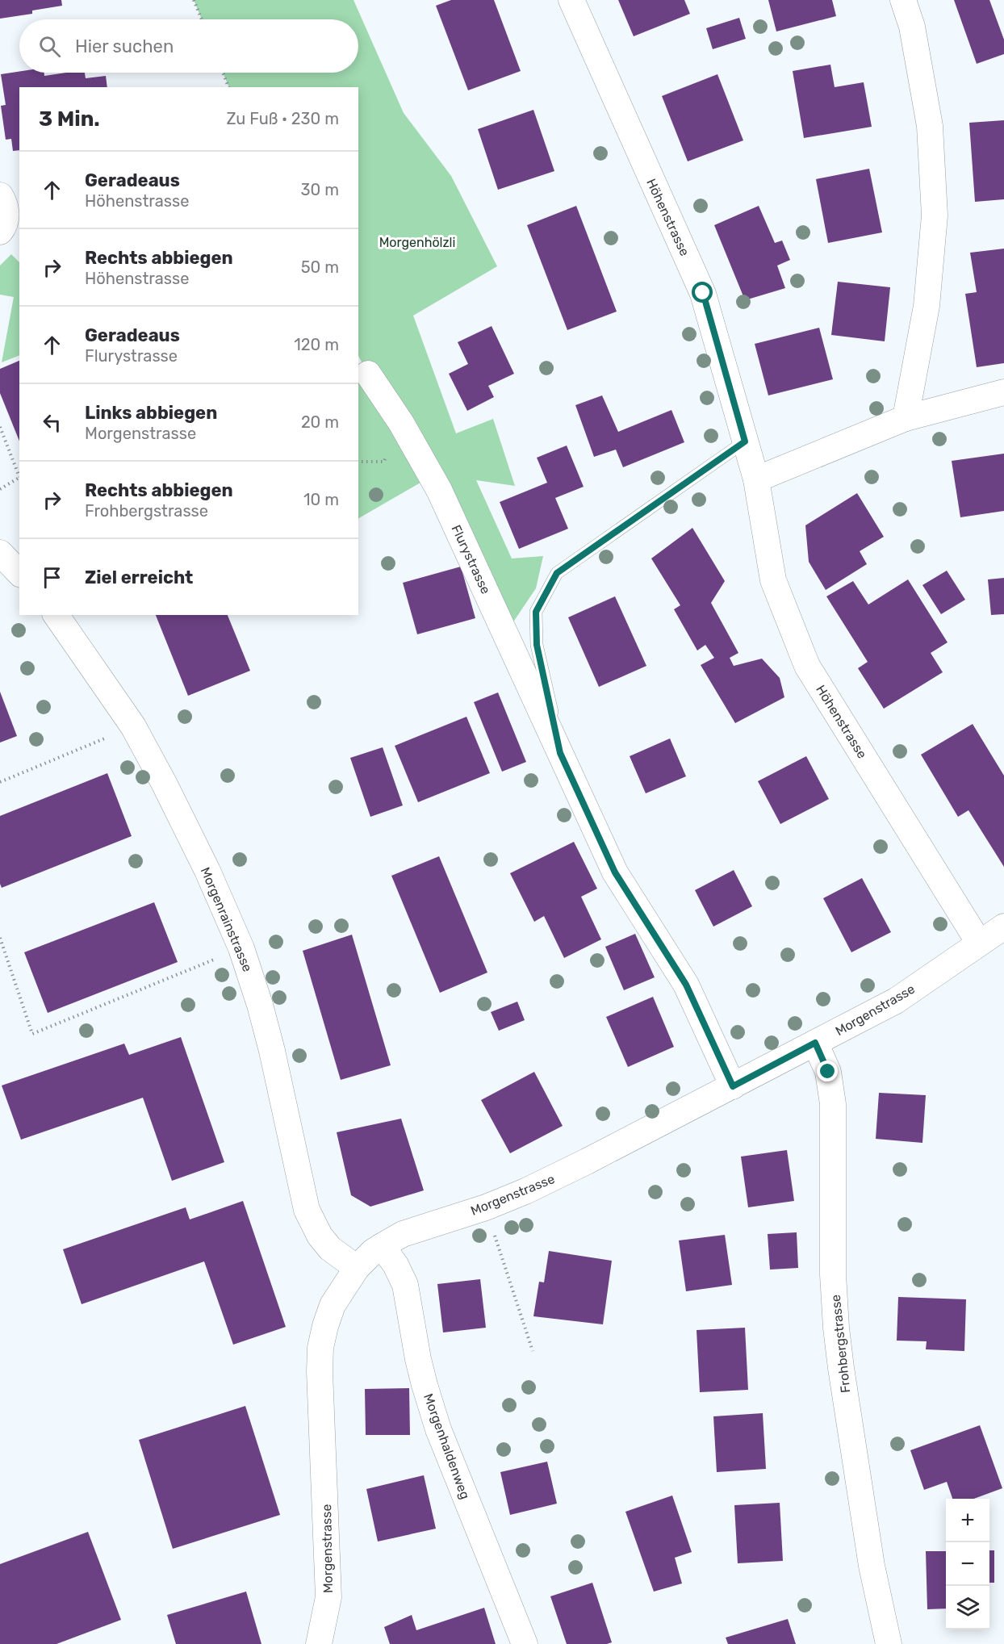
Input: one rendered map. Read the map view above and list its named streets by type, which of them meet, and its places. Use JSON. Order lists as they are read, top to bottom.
{
  "streets": {
    "street": [
      "Höhenstrasse",
      "Flurystrasse",
      "Morgenrainstrasse",
      "Morgenstrasse",
      "Frohbergstrasse",
      "Morgenhaldenweg"
    ]
  },
  "crossings": [
    ["Höhenstrasse", "Flurystrasse"],
    ["Höhenstrasse", "Morgenstrasse"],
    ["Flurystrasse", "Morgenstrasse"],
    ["Morgenrainstrasse", "Morgenstrasse"],
    ["Morgenstrasse", "Frohbergstrasse"],
    ["Morgenstrasse", "Morgenhaldenweg"]
  ],
  "parks": ["Morgenhölzli"],
  "page": {
    "search": "Hier suchen",
    "heading": ["3 Min.", "Zu Fuß · 230 m"],
    "list": [
      ["Geradeaus", "Höhenstrasse", "30 m"],
      ["Rechts abbiegen", "Höhenstrasse", "50 m"],
      ["Geradeaus", "Flurystrasse", "120 m"],
      ["Links abbiegen", "Morgenstrasse", "20 m"],
      ["Rechts abbiegen", "Frohbergstrasse", "10 m"],
      "Ziel erreicht"
    ],
    "map_buttons": ["+", "−"]
  }
}
